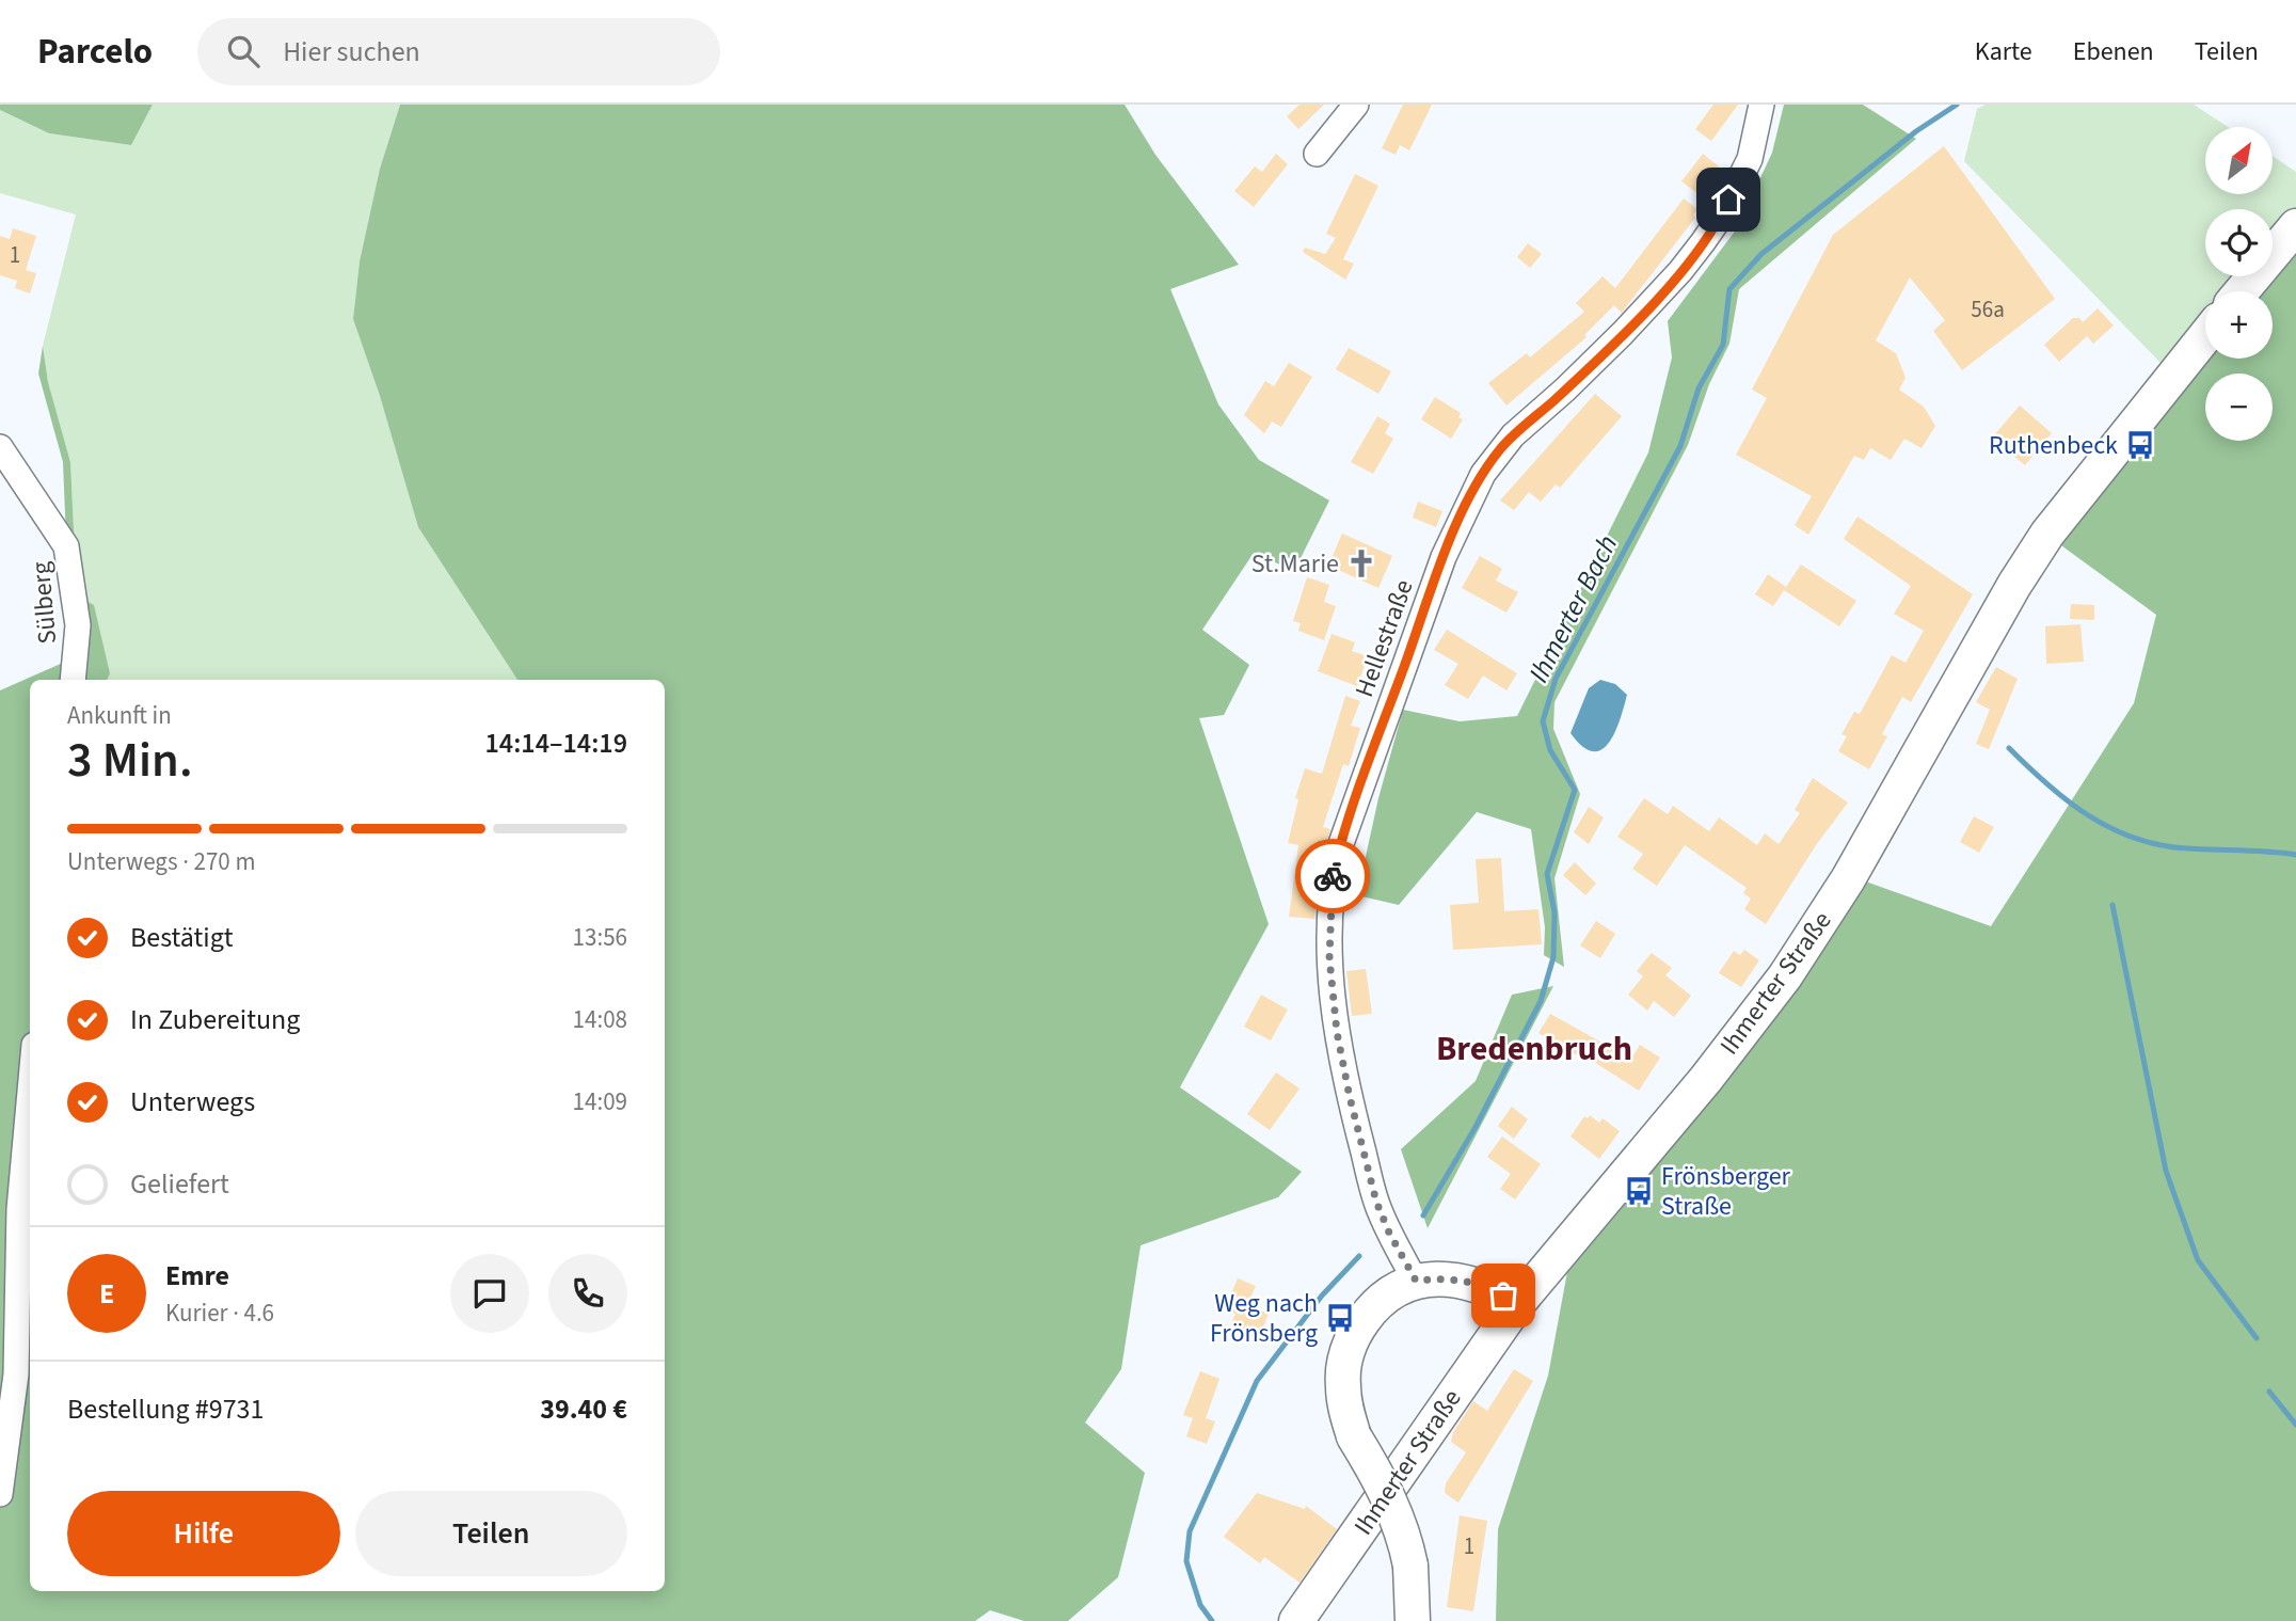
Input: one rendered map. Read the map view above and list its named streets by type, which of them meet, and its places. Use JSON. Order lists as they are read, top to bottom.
{
  "streets": {
    "main road": ["Ihmerter Straße"],
    "street": ["Sülberg", "Hellestraße"]
  },
  "districts": ["Bredenbruch"],
  "water": ["Ihmerter Bach"],
  "places": {
    "bus stop": ["Ruthenbeck", "Frönsberger Straße", "Weg nach Frönsberg"],
    "church": ["St.Marie"]
  },
  "house_numbers": ["1", "56a", "1"],
  "north": "top right",
  "page": {
    "header": "Parcelo",
    "search": "Hier suchen",
    "nav": ["Karte", "Ebenen", "Teilen"],
    "map_buttons": ["+", "−"],
    "heading": ["3 Min.", "Ankunft in", "14:14–14:19"],
    "panel": [
      "Emre",
      "Kurier · 4.6",
      "Bestellung #9731",
      "39.40 €"
    ],
    "bar": "Unterwegs · 270 m",
    "list": [
      ["Bestätigt", "13:56"],
      ["In Zubereitung", "14:08"],
      ["Unterwegs", "14:09"],
      "Geliefert"
    ],
    "round": "E",
    "buttons": ["Hilfe", "Teilen"]
  }
}
